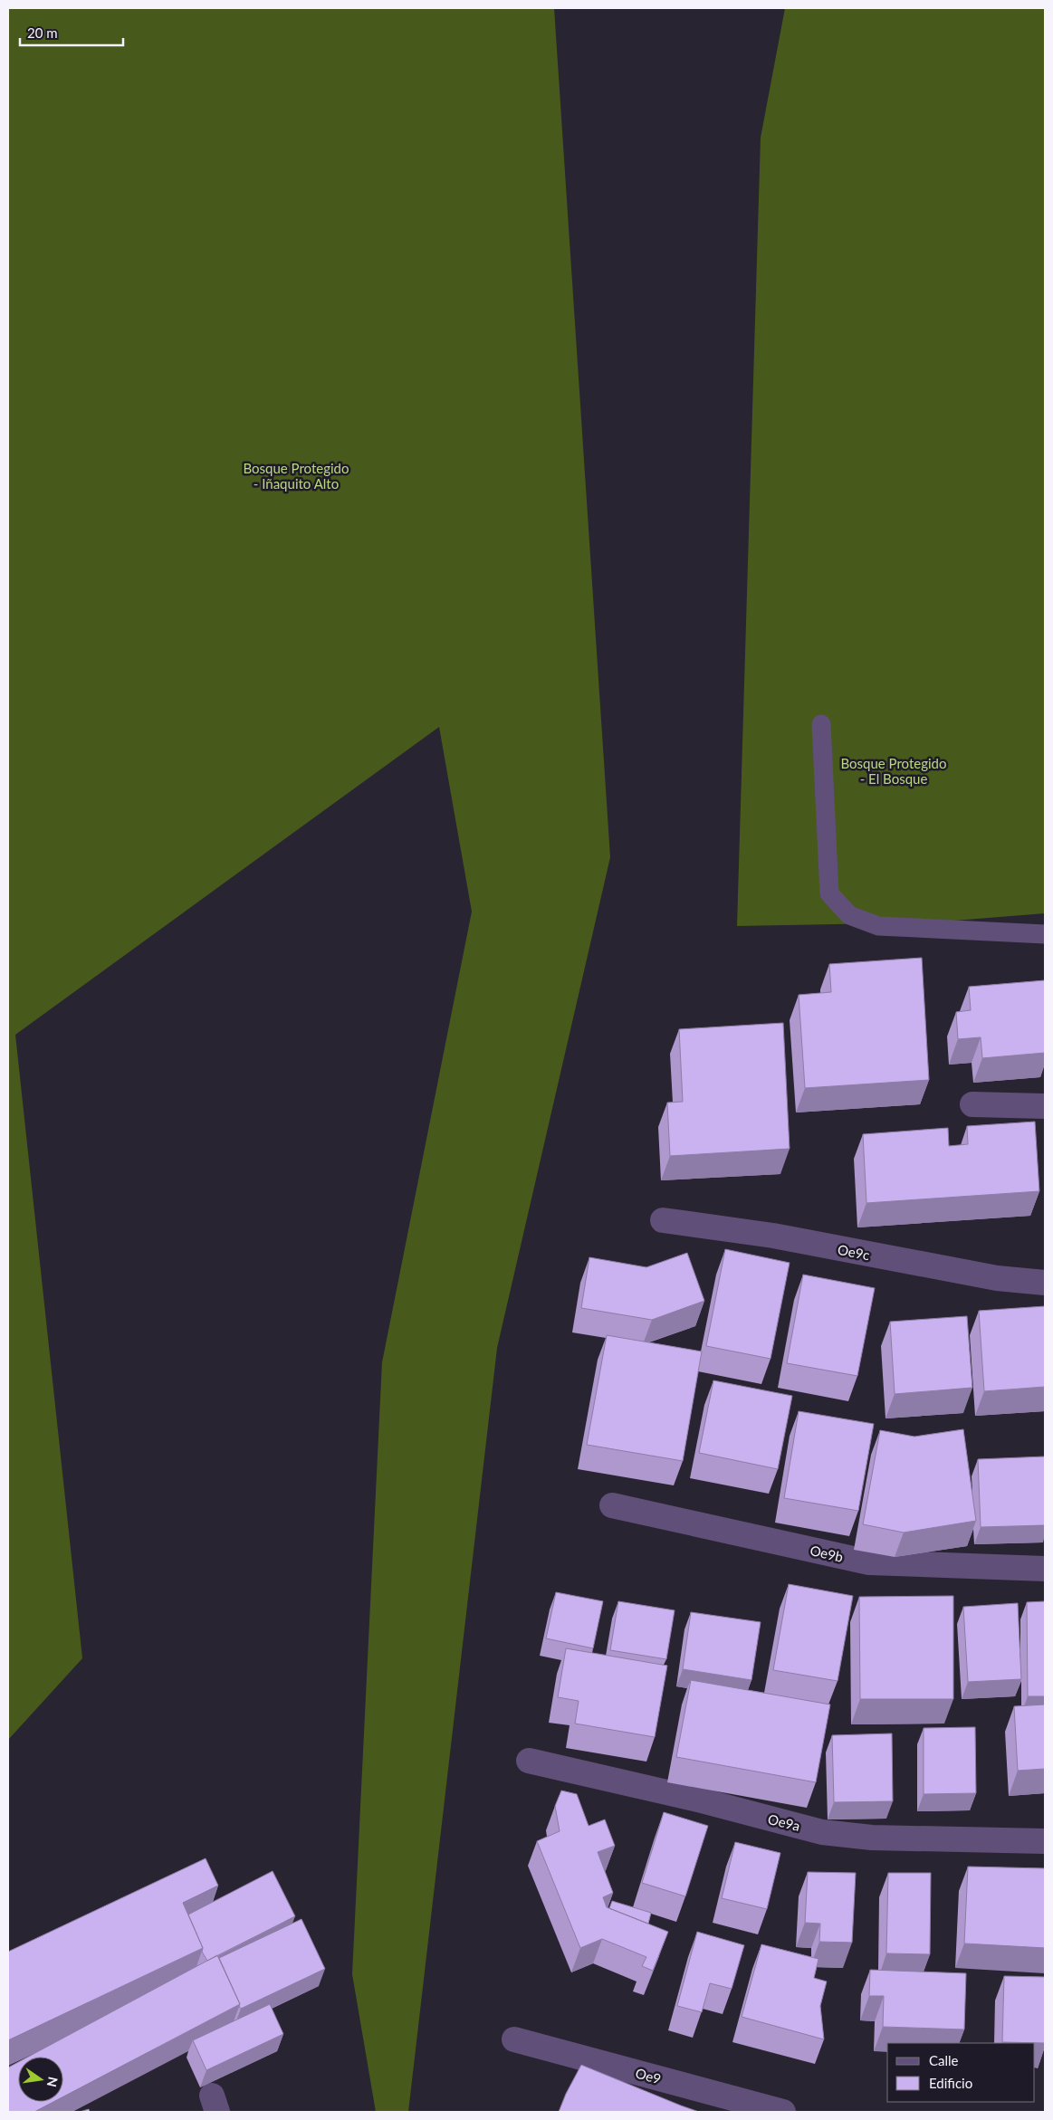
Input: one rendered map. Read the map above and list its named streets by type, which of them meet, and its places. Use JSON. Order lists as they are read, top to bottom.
{
  "streets": {
    "street": [
      "Oe9c",
      "Oe9b",
      "Oe9a",
      "Oe9"
    ]
  },
  "parks": ["Bosque Protegido - Iñaquito Alto", "Bosque Protegido - El Bosque"],
  "legend": ["Calle", "Edificio"],
  "scale_bar": "20 m",
  "north": "right"
}
